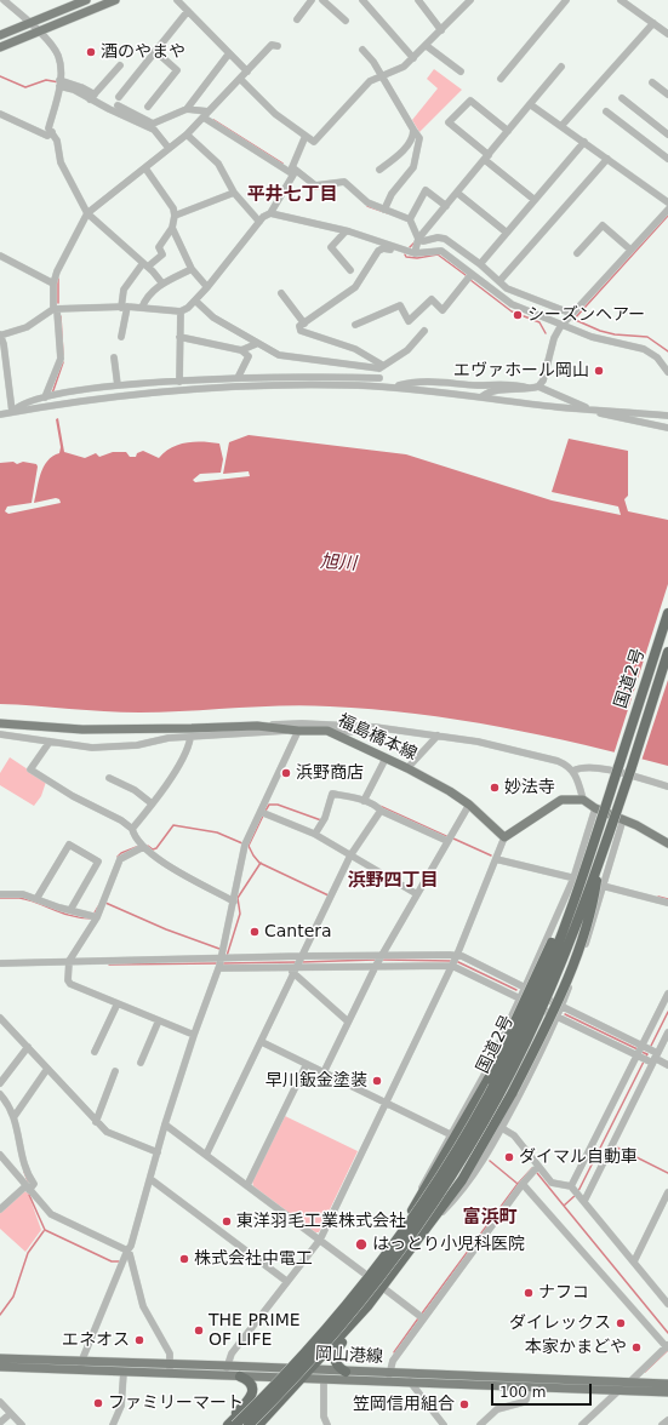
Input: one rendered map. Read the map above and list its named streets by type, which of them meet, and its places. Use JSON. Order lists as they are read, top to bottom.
{
  "streets": {
    "highway": ["国道2号"],
    "main road": ["福島橋本線", "岡山港線"]
  },
  "districts": ["平井七丁目", "浜野四丁目", "富浜町"],
  "water": ["旭川"],
  "places": [
    "酒のやまや",
    "シーズンヘアー",
    "エヴァホール岡山",
    "浜野商店",
    "妙法寺",
    "Cantera",
    "早川鈑金塗装",
    "ダイマル自動車",
    "東洋羽毛工業株式会社",
    "はっとり小児科医院",
    "株式会社中電工",
    "ナフコ",
    "ダイレックス",
    "THE PRIME OF LIFE",
    "エネオス",
    "本家かまどや",
    "ファミリーマート",
    "笠岡信用組合"
  ],
  "scale_bar": "100 m"
}
